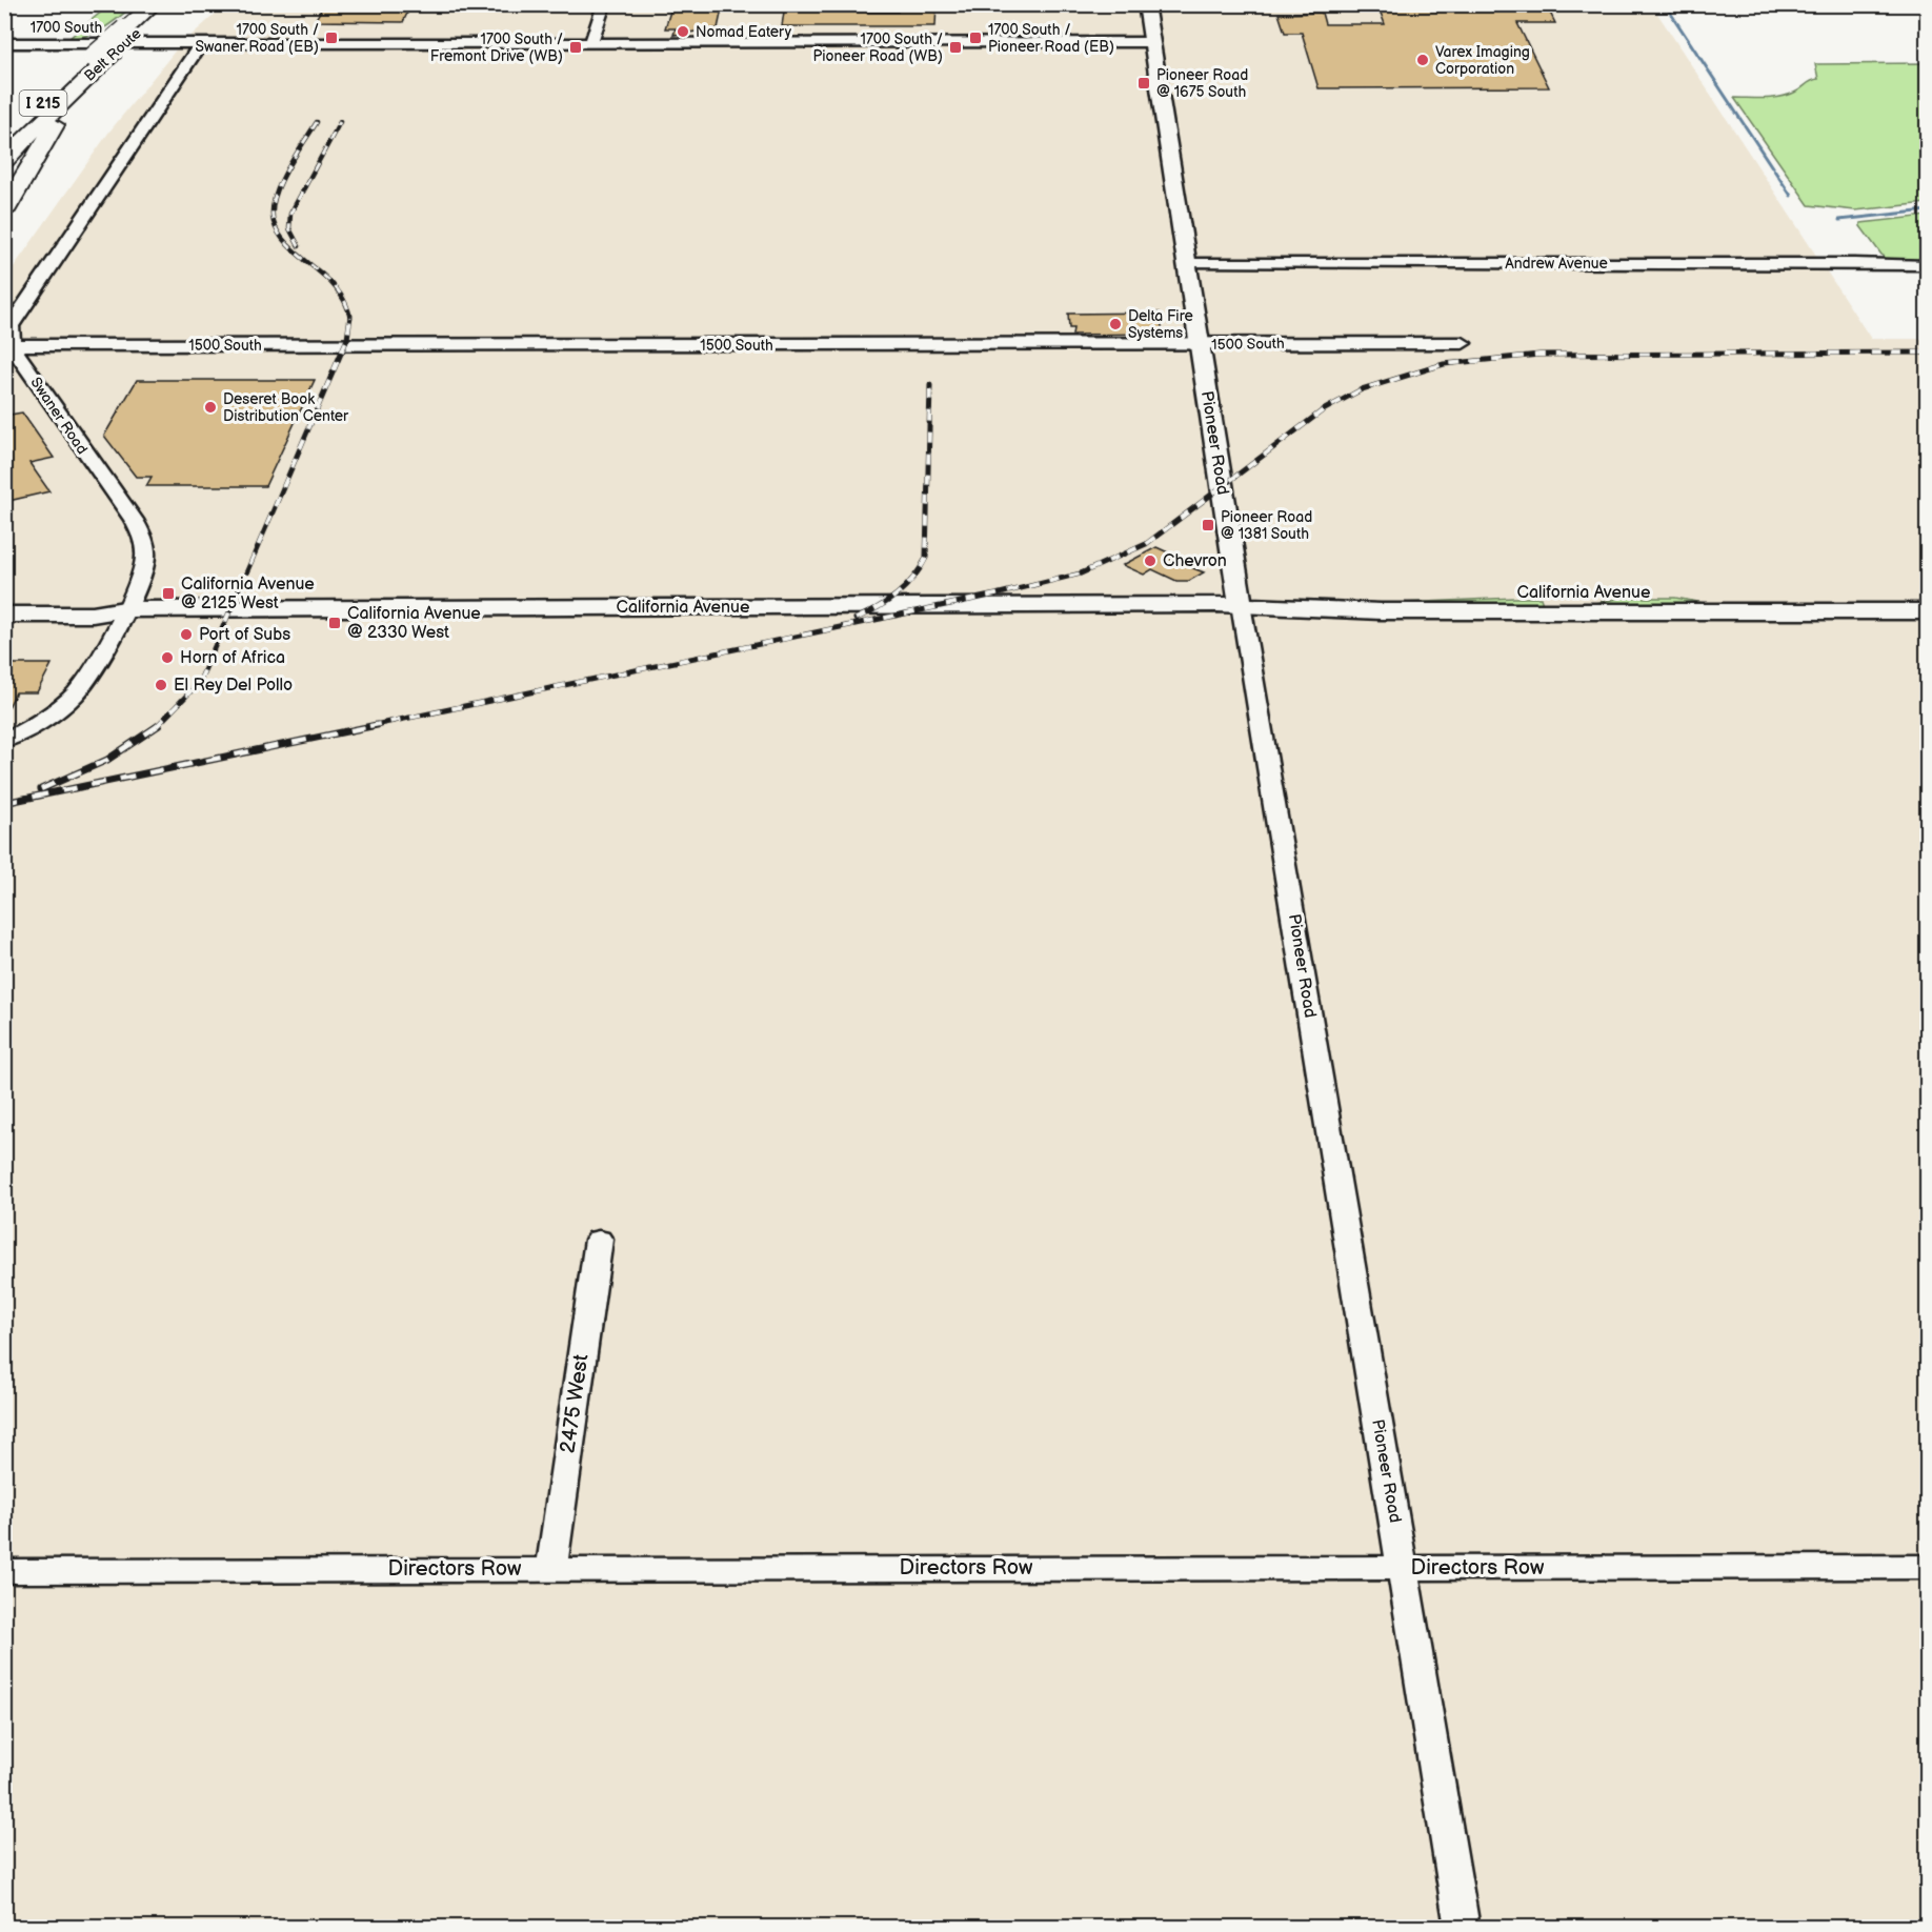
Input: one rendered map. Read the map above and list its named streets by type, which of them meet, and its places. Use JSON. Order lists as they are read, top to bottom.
{
  "streets": {
    "highway": ["Belt Route", "I 215"],
    "main road": ["Pioneer Road", "California Avenue"],
    "street": [
      "1700 South",
      "Andrew Avenue",
      "1500 South",
      "Swaner Road",
      "2475 West",
      "Directors Row"
    ]
  },
  "crossings": [
    ["1700 South", "Pioneer Road"],
    ["Andrew Avenue", "Pioneer Road"],
    ["1500 South", "Swaner Road"],
    ["1500 South", "Pioneer Road"],
    ["Swaner Road", "California Avenue"],
    ["Pioneer Road", "California Avenue"],
    ["Pioneer Road", "Directors Row"],
    ["2475 West", "Directors Row"]
  ],
  "places": {
    "other": [
      "Nomad Eatery",
      "Varex Imaging Corporation",
      "Delta Fire Systems",
      "Deseret Book Distribution Center",
      "Chevron",
      "Port of Subs",
      "Horn of Africa",
      "El Rey Del Pollo"
    ],
    "transit": [
      "1700 South / Swaner Road (EB)",
      "1700 South / Pioneer Road (EB)",
      "1700 South / Fremont Drive (WB)",
      "1700 South / Pioneer Road (WB)",
      "Pioneer Road @ 1675 South",
      "Pioneer Road @ 1381 South",
      "California Avenue @ 2125 West",
      "California Avenue @ 2330 West"
    ]
  }
}
